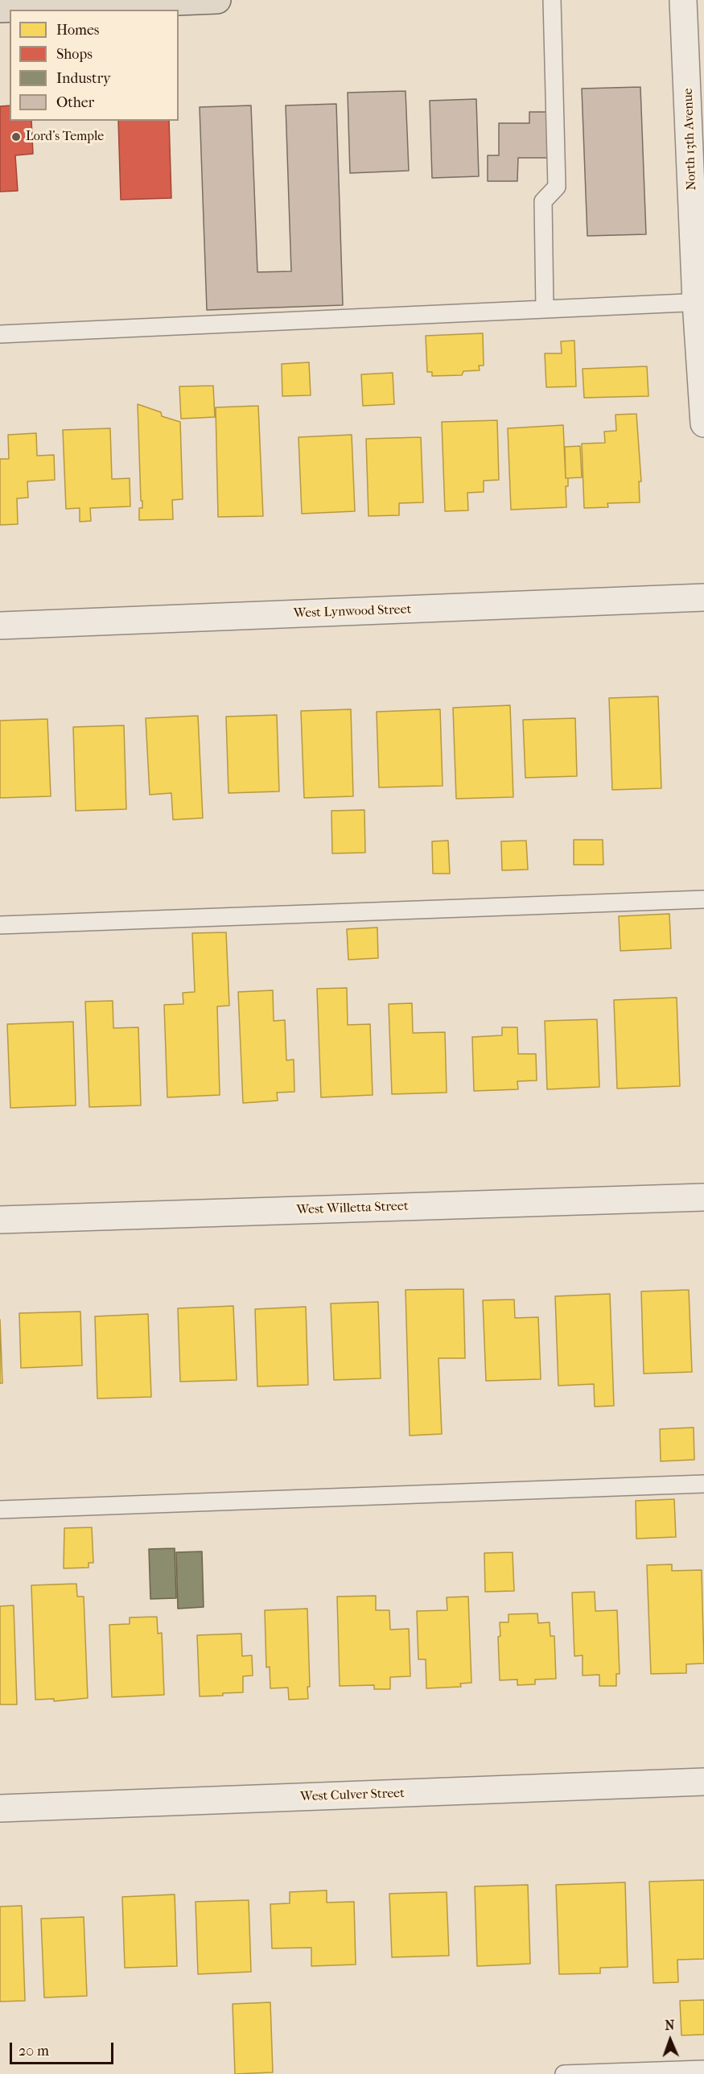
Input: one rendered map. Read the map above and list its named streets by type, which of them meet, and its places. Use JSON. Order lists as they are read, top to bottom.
{
  "streets": {
    "street": [
      "North 13th Avenue",
      "West Lynwood Street",
      "West Willetta Street",
      "West Culver Street"
    ]
  },
  "places": ["Lord's Temple"],
  "legend": [
    "Homes",
    "Shops",
    "Industry",
    "Other"
  ],
  "scale_bar": "20 m",
  "north": "top"
}
